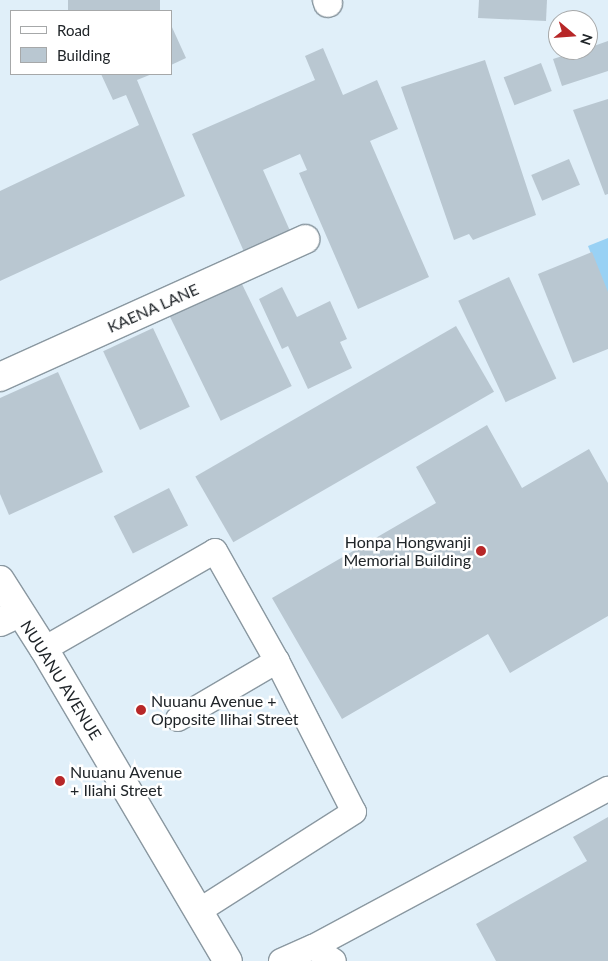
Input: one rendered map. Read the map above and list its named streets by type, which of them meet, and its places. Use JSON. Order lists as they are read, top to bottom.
{
  "streets": {
    "main road": ["KAENA LANE", "NUUANU AVENUE"]
  },
  "places": ["Honpa Hongwanji Memorial Building", "Nuuanu Avenue + Opposite Ilihai Street", "Nuuanu Avenue + Iliahi Street"],
  "legend": ["Road", "Building"],
  "north": "right"
}
